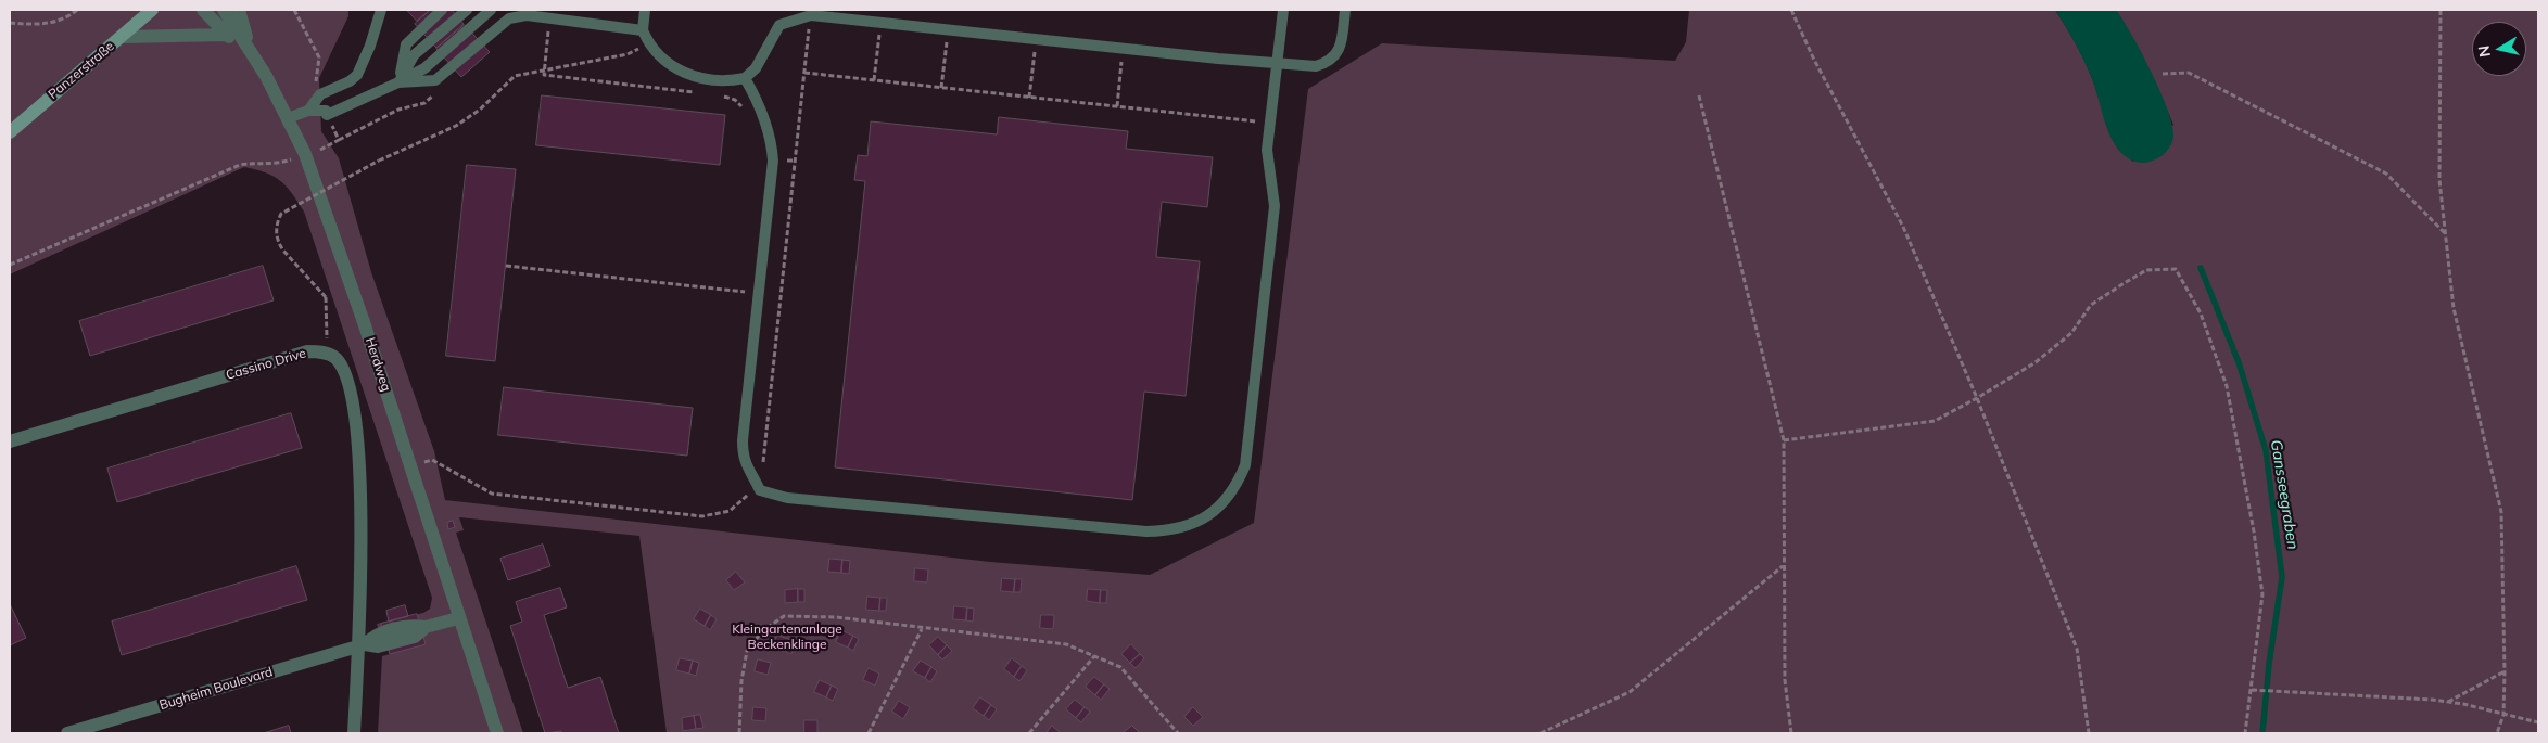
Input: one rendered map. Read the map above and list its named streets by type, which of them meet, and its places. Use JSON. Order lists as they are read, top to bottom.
{
  "streets": {
    "main road": ["Panzerstraße"],
    "street": ["Cassino Drive", "Herdweg", "Bugheim Boulevard"]
  },
  "crossings": [
    ["Cassino Drive", "Bugheim Boulevard"],
    ["Herdweg", "Bugheim Boulevard"]
  ],
  "water": ["Gansseegraben"],
  "parks": ["Kleingartenanlage Beckenklinge"],
  "north": "left"
}
